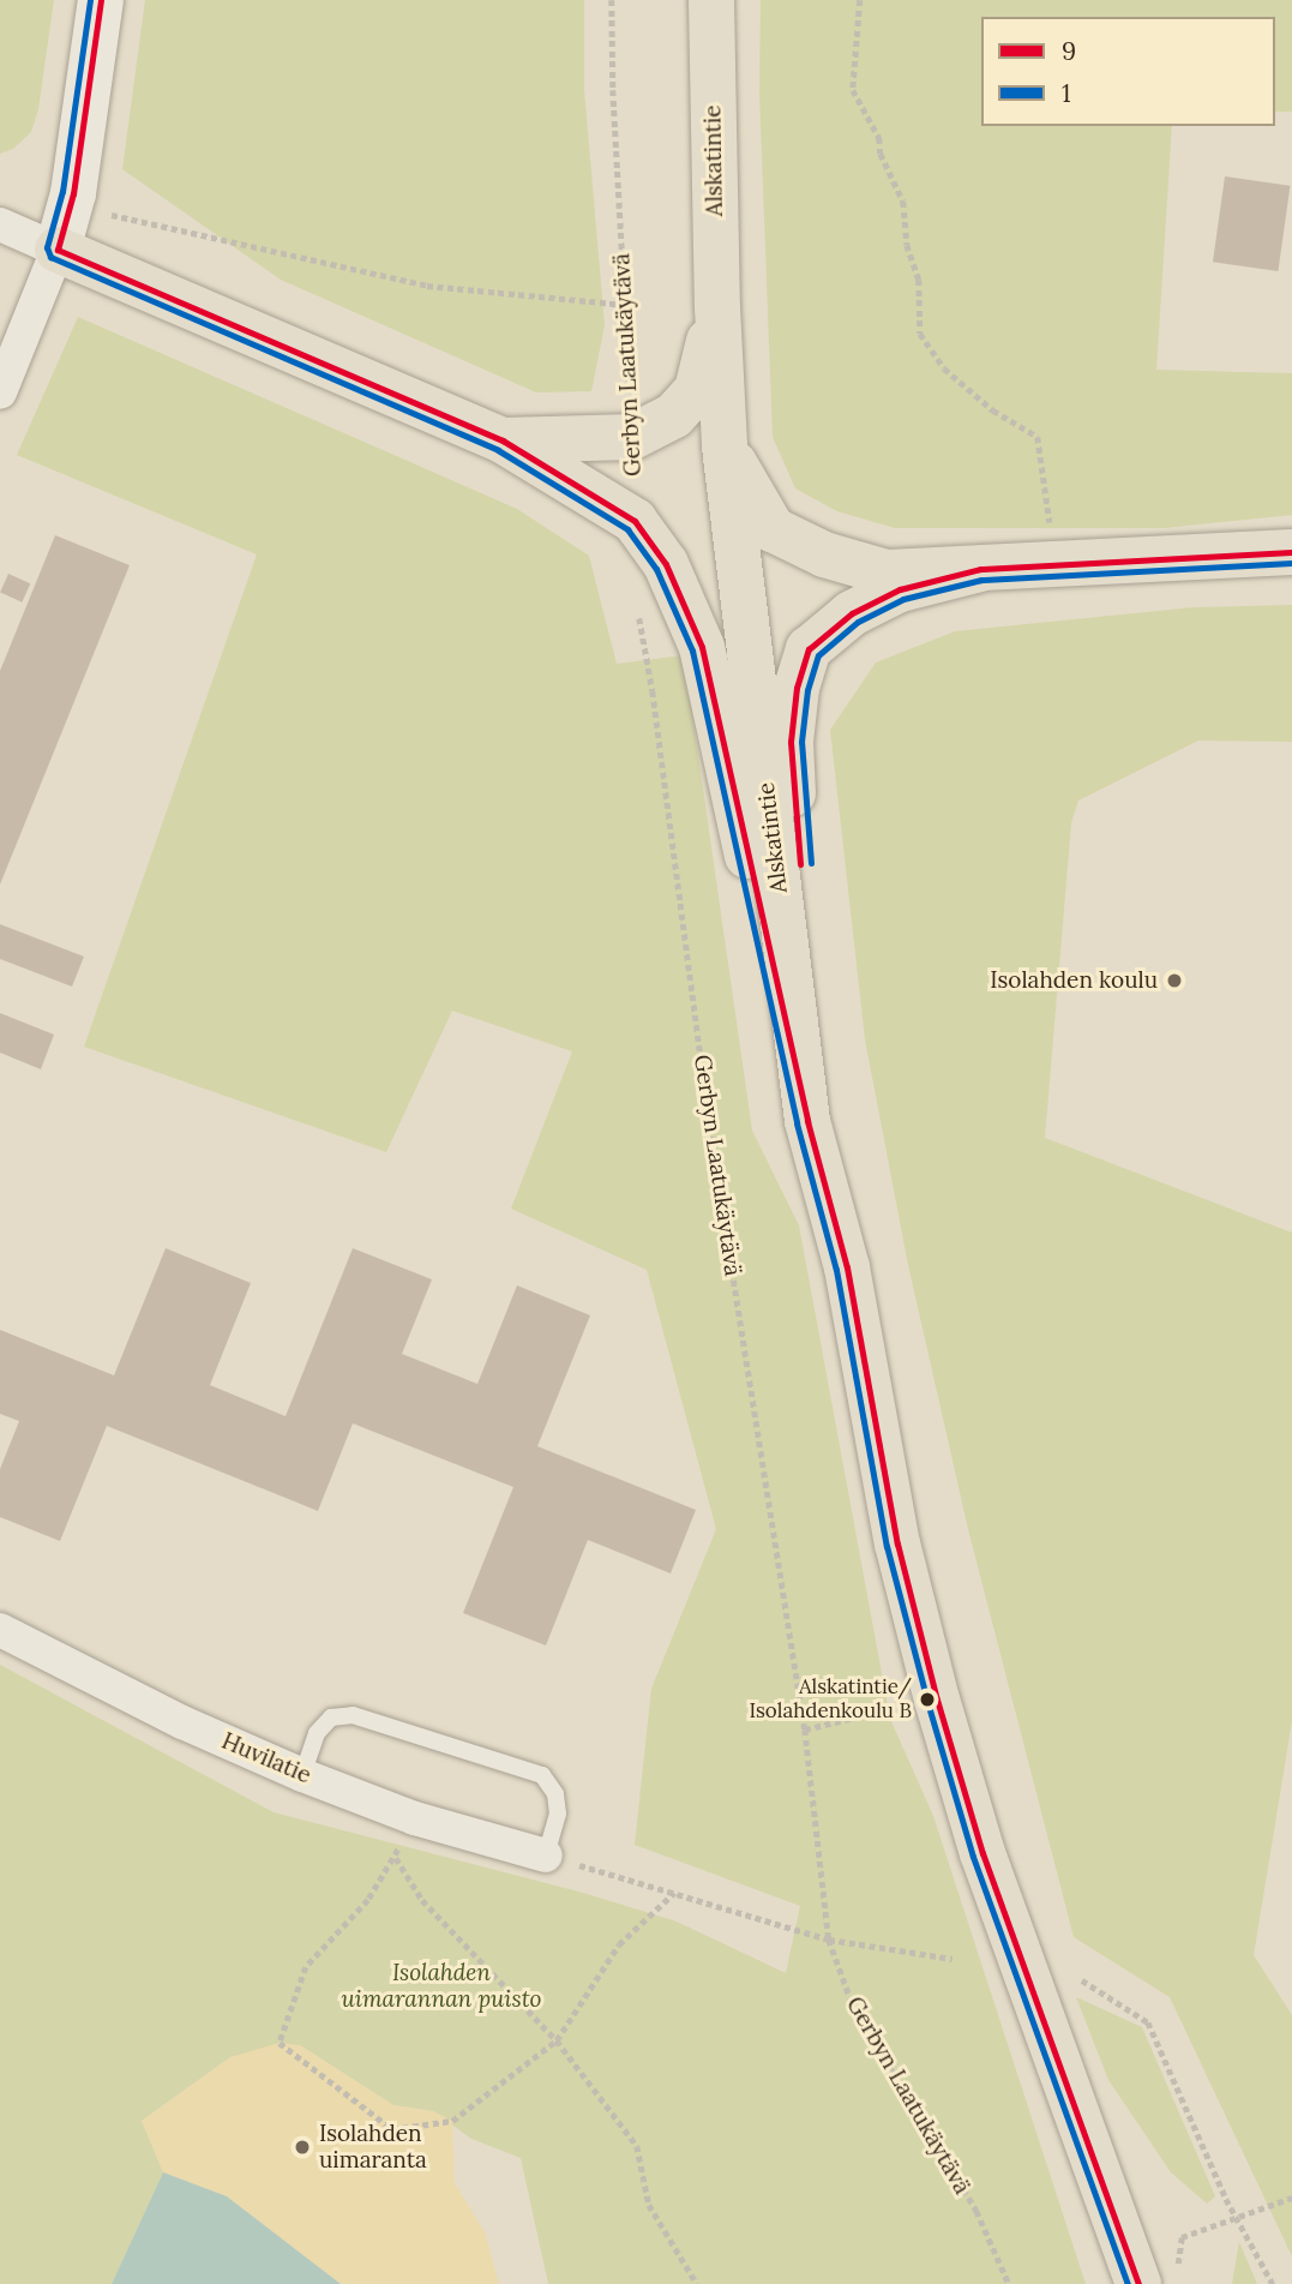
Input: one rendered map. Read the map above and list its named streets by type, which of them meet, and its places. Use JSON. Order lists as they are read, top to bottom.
{
  "streets": {
    "main road": ["Alskatintie"],
    "street": ["Huvilatie"],
    "path": ["Gerbyn Laatukäytävä"]
  },
  "parks": ["Isolahden uimarannan puisto"],
  "places": ["Isolahden koulu", "Alskatintie/ Isolahdenkoulu B", "Isolahden uimaranta"],
  "lines": ["transit line 9", "transit line 1"],
  "legend": ["9", "1"]
}
